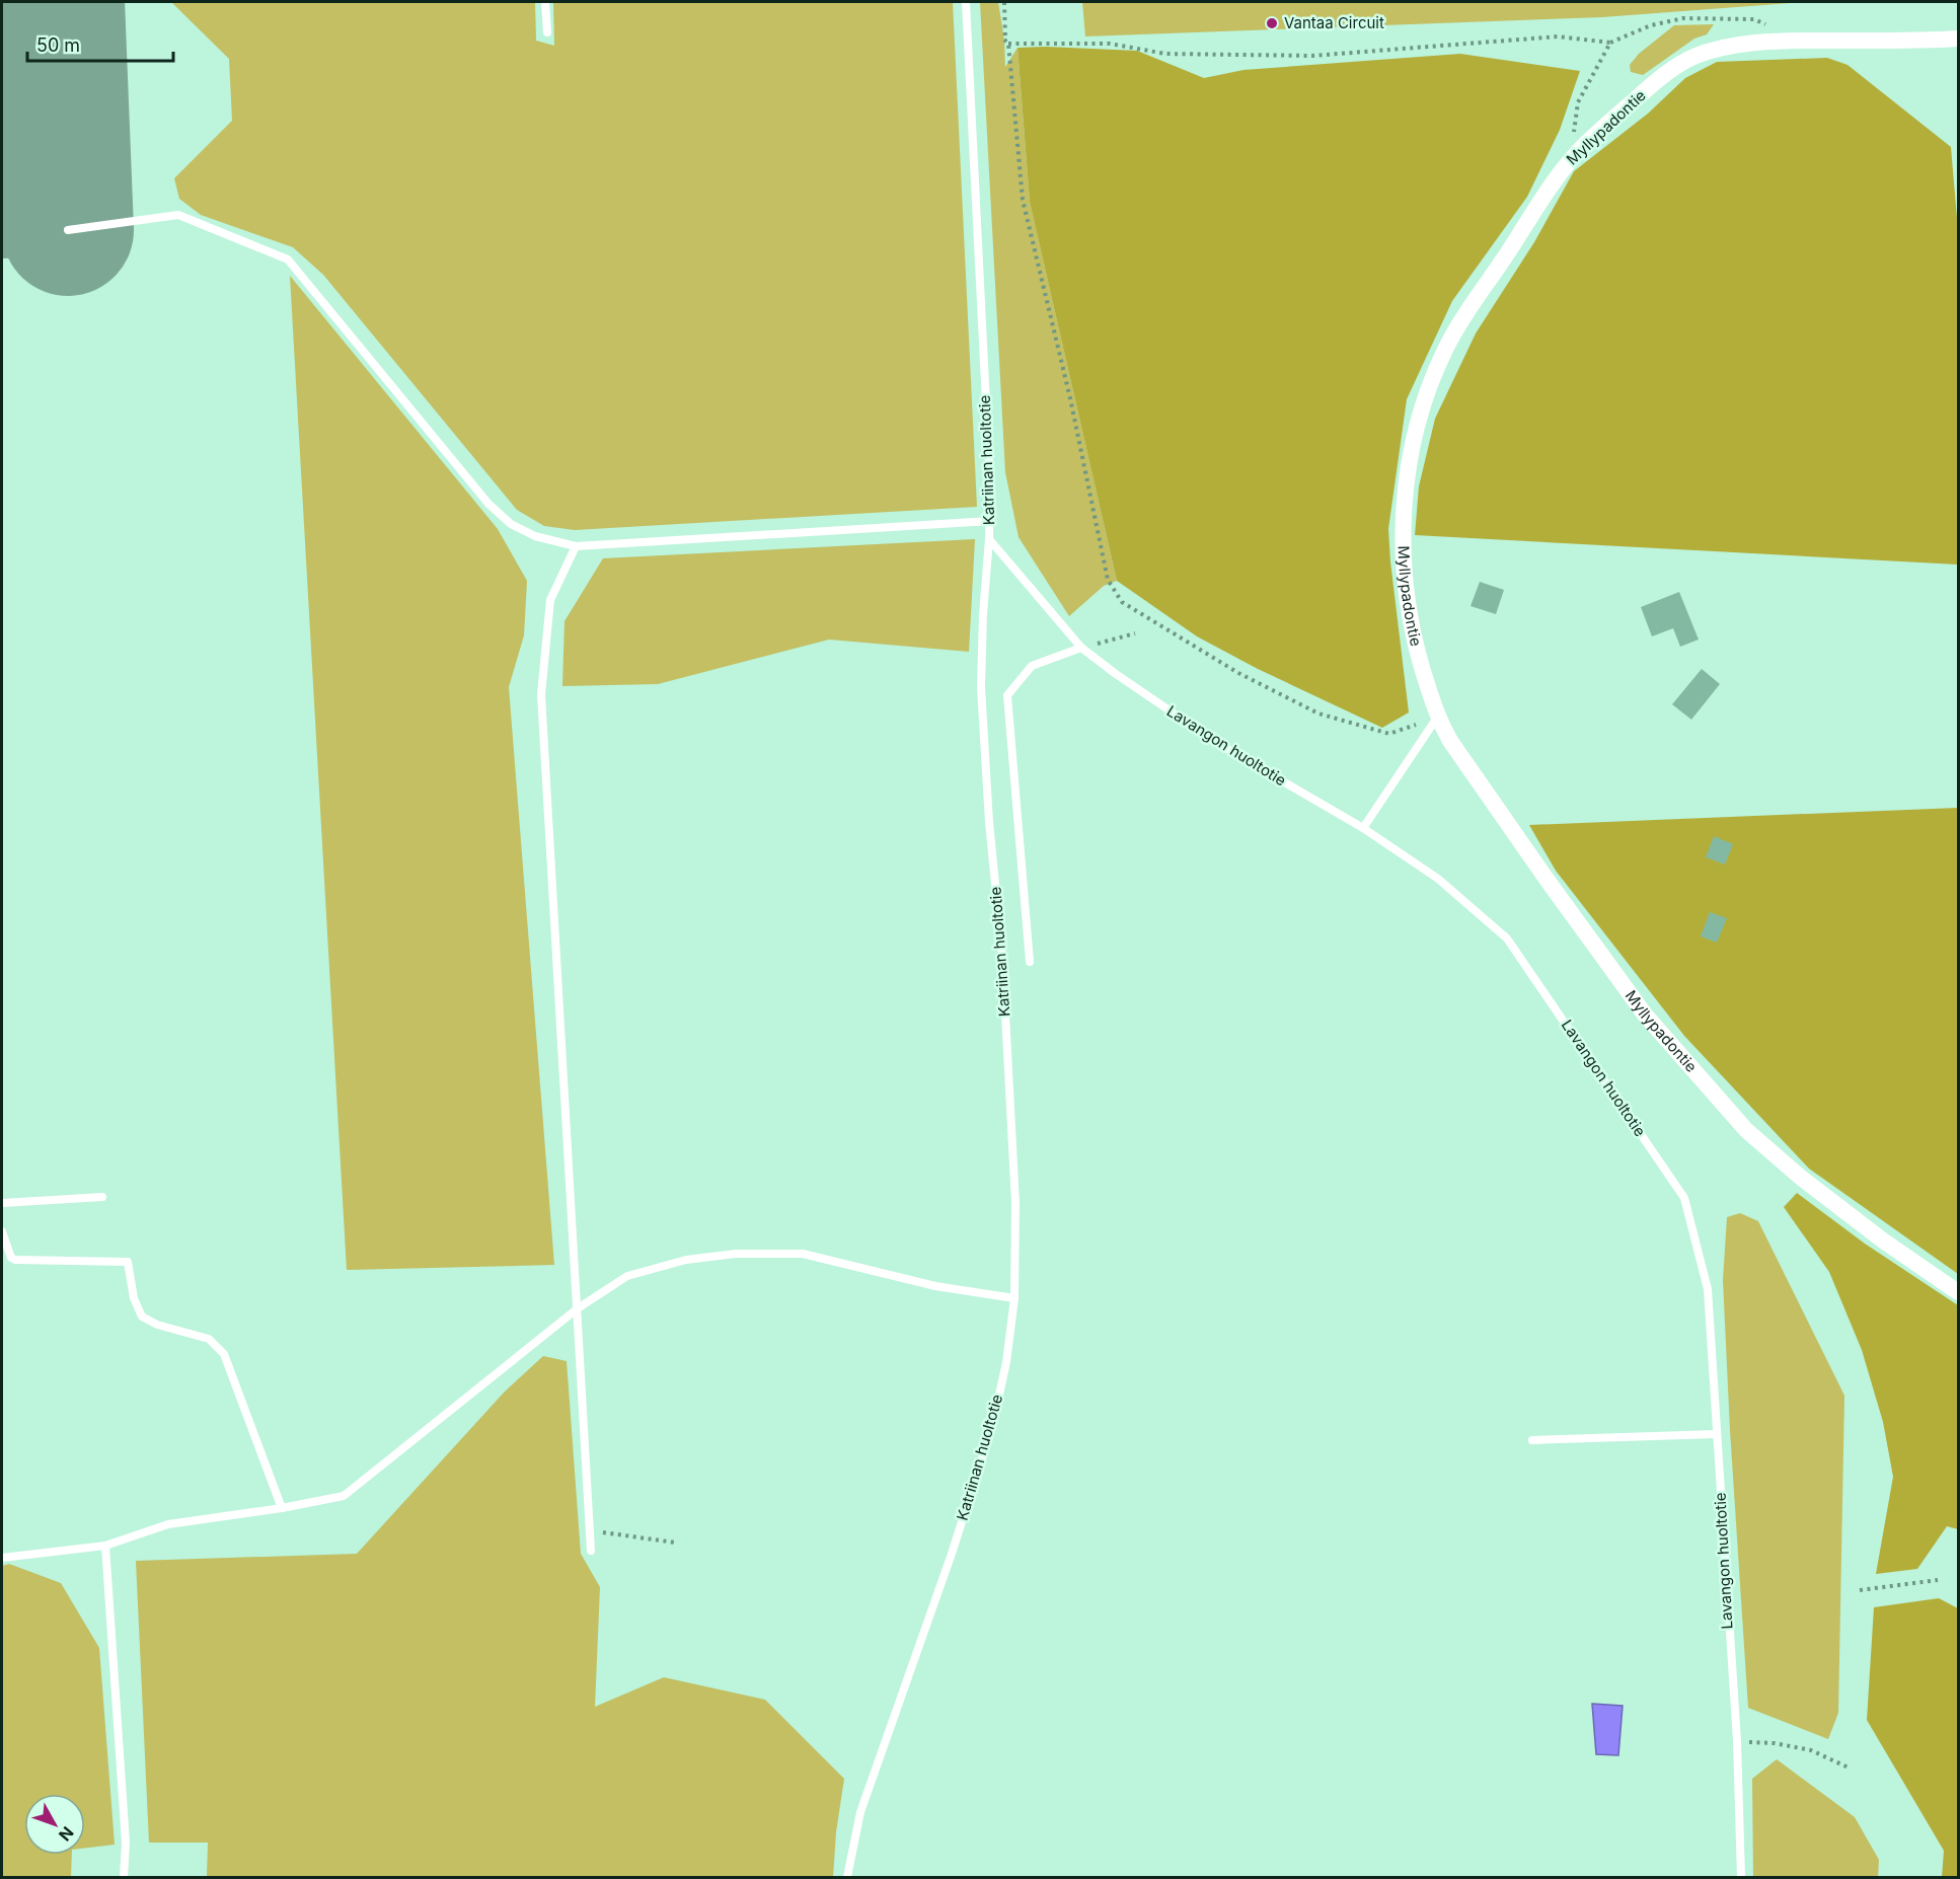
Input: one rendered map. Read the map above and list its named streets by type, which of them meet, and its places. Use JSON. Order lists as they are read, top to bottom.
{
  "streets": {
    "street": ["Myllypadontie"],
    "lane": ["Katriinan huoltotie", "Lavangon huoltotie"]
  },
  "crossings": [
    ["Katriinan huoltotie", "Lavangon huoltotie"]
  ],
  "places": ["Vantaa Circuit"],
  "scale_bar": "50 m",
  "north": "bottom right"
}
